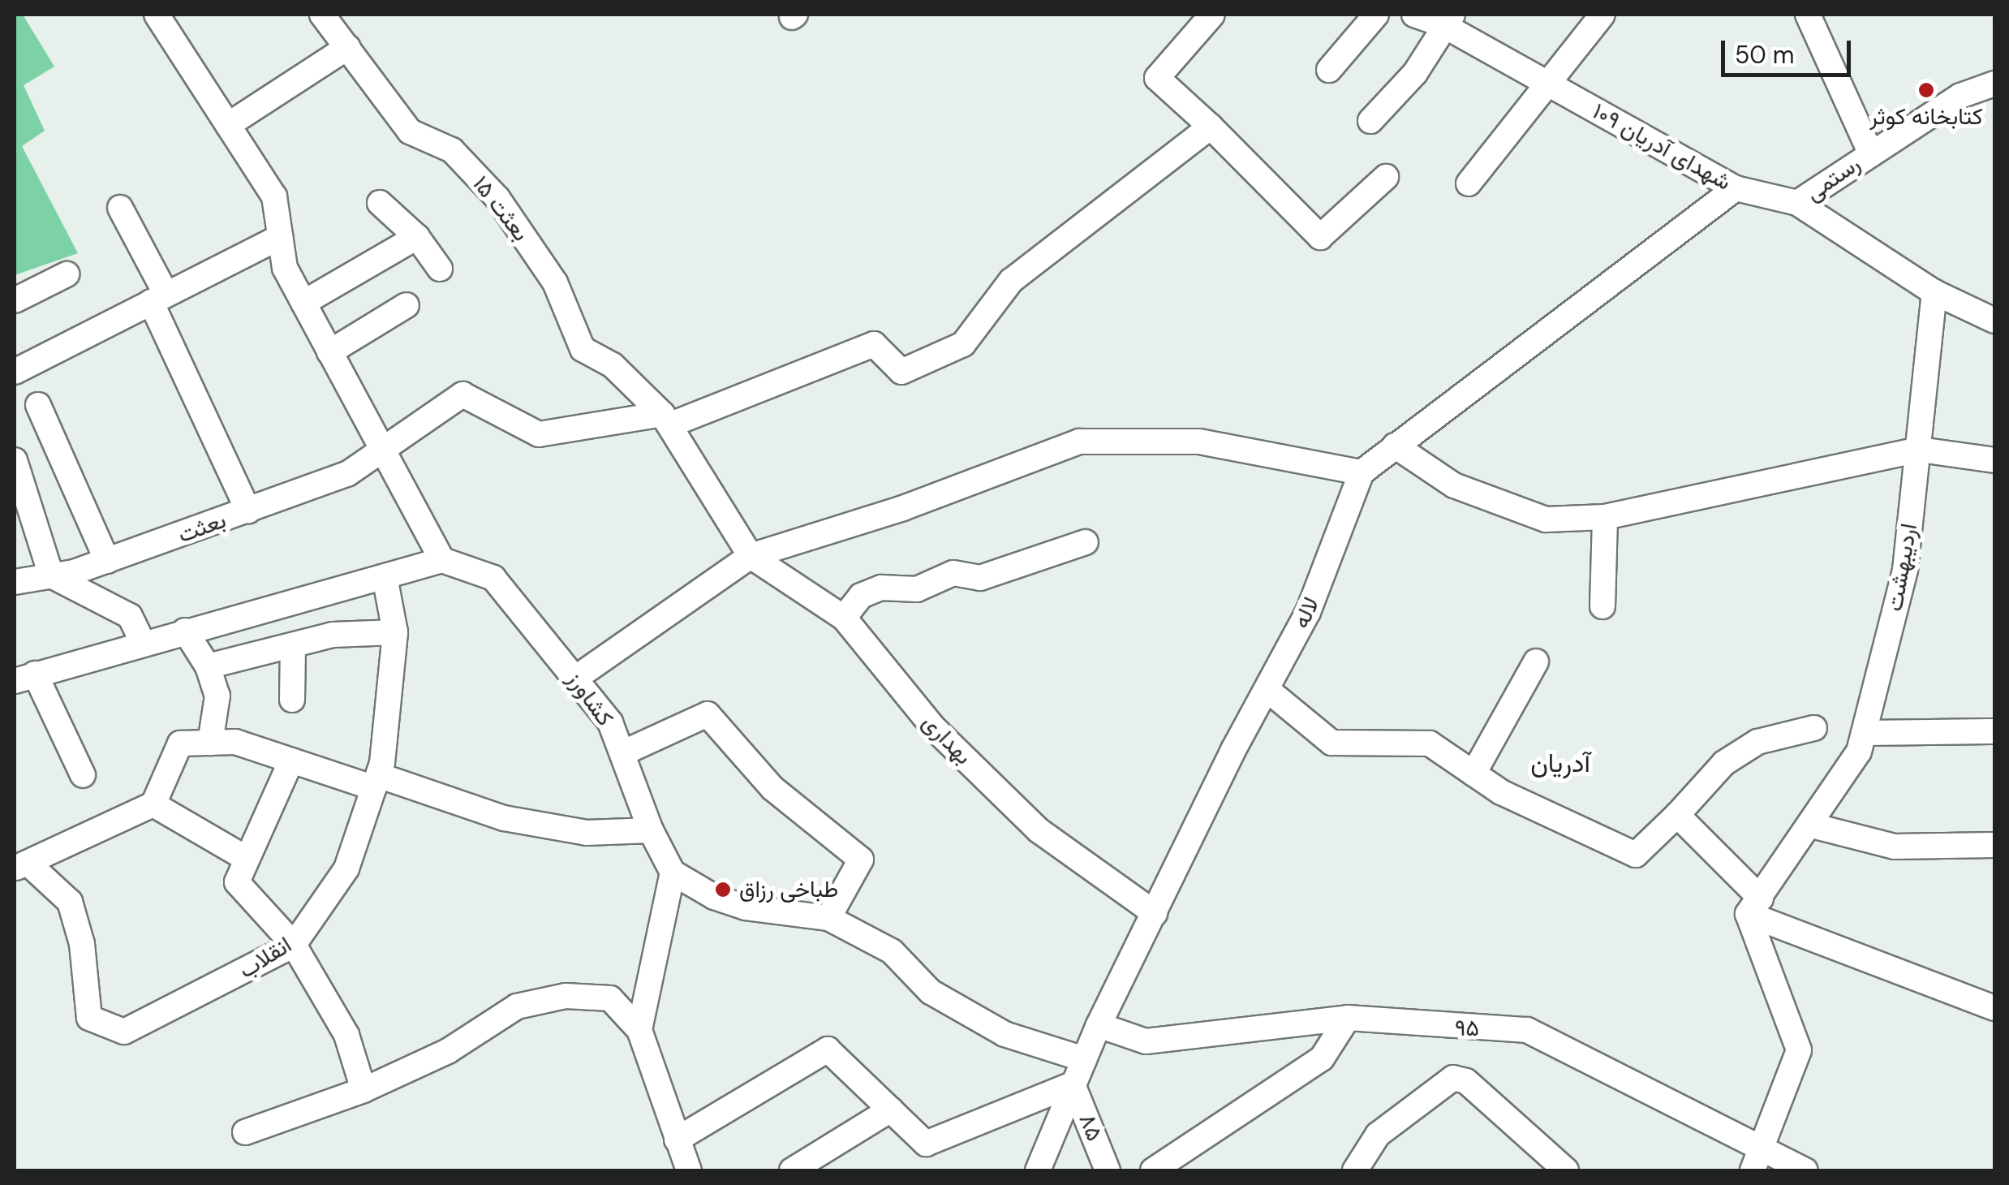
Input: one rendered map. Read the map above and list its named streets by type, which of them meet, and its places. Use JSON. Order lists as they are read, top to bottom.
{
  "streets": {
    "street": [
      "شهدای آدریان ۱۰۹",
      "رستمی",
      "بعثت ۱۵",
      "بعثت",
      "اردیبهشت",
      "لاله",
      "کشاورز",
      "بهداری",
      "انقلاب",
      "۹۵",
      "۸۵"
    ]
  },
  "crossings": [
    ["شهدای آدریان ۱۰۹", "رستمی"],
    ["شهدای آدریان ۱۰۹", "اردیبهشت"],
    ["بعثت ۱۵", "بعثت"],
    ["بعثت ۱۵", "بهداری"],
    ["لاله", "بهداری"],
    ["لاله", "۹۵"],
    ["لاله", "۸۵"]
  ],
  "districts": ["آدریان"],
  "places": ["کتابخانه کوثر", "طباخی رزاق"],
  "scale_bar": "50 m"
}
